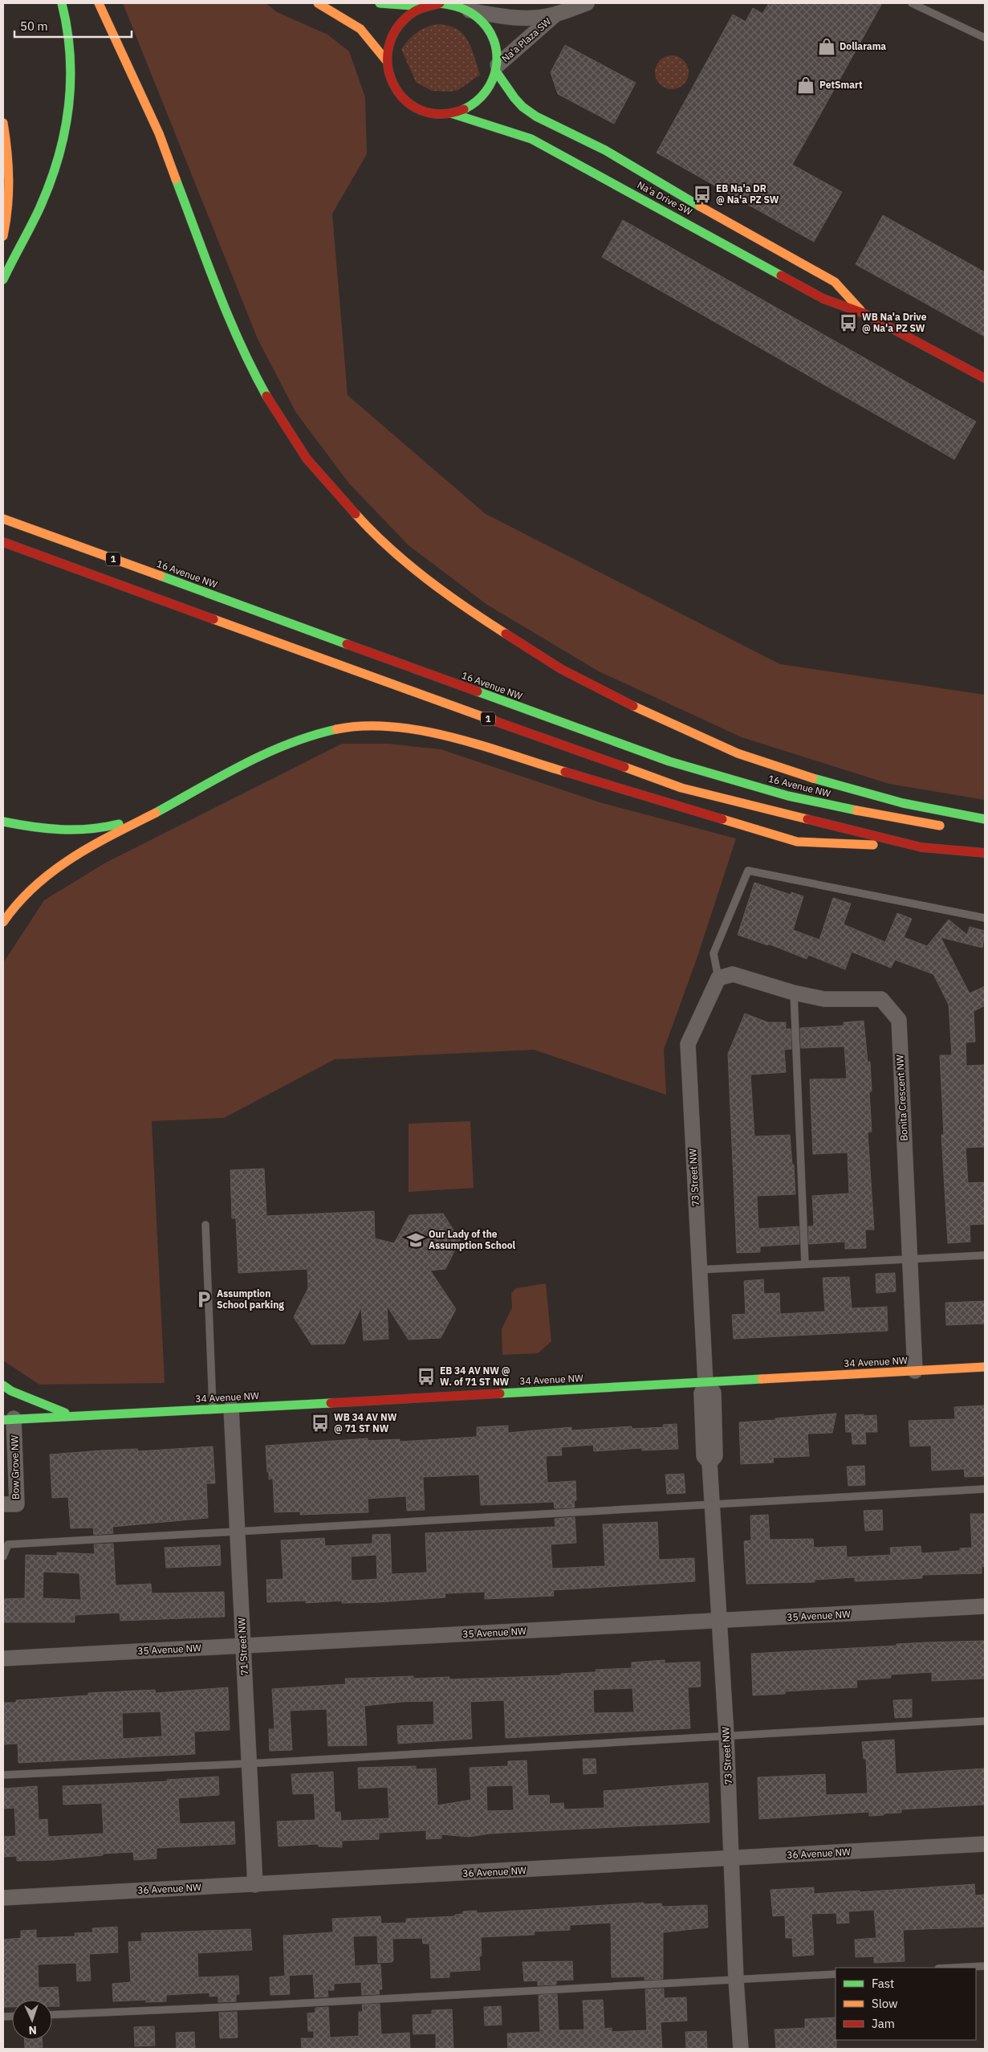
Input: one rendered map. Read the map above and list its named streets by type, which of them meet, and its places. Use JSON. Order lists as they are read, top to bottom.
{
  "streets": {
    "main road": [
      "Na'a Drive SW",
      "1",
      "16 Avenue NW",
      "34 Avenue NW"
    ],
    "street": [
      "Na'a Plaza SW",
      "Bonita Crescent NW",
      "73 Street NW",
      "Bow Grove NW",
      "35 Avenue NW",
      "71 Street NW",
      "36 Avenue NW"
    ]
  },
  "crossings": [
    ["Na'a Plaza SW", "Na'a Drive SW"],
    ["Bonita Crescent NW", "73 Street NW"],
    ["Bonita Crescent NW", "34 Avenue NW"],
    ["73 Street NW", "34 Avenue NW"],
    ["73 Street NW", "35 Avenue NW"],
    ["73 Street NW", "36 Avenue NW"],
    ["34 Avenue NW", "Bow Grove NW"],
    ["34 Avenue NW", "71 Street NW"],
    ["35 Avenue NW", "71 Street NW"],
    ["71 Street NW", "36 Avenue NW"]
  ],
  "places": {
    "shop": ["Dollarama", "PetSmart"],
    "bus stop": [
      "EB Na'a DR @ Na'a PZ SW",
      "WB Na'a Drive @ Na'a PZ SW",
      "EB 34 AV NW @ W. of 71 ST NW",
      "WB 34 AV NW @ 71 ST NW"
    ],
    "school or university": ["Our Lady of the Assumption School"],
    "parking": ["Assumption School parking"]
  },
  "legend": ["Fast", "Slow", "Jam"],
  "scale_bar": "50 m",
  "north": "bottom"
}
